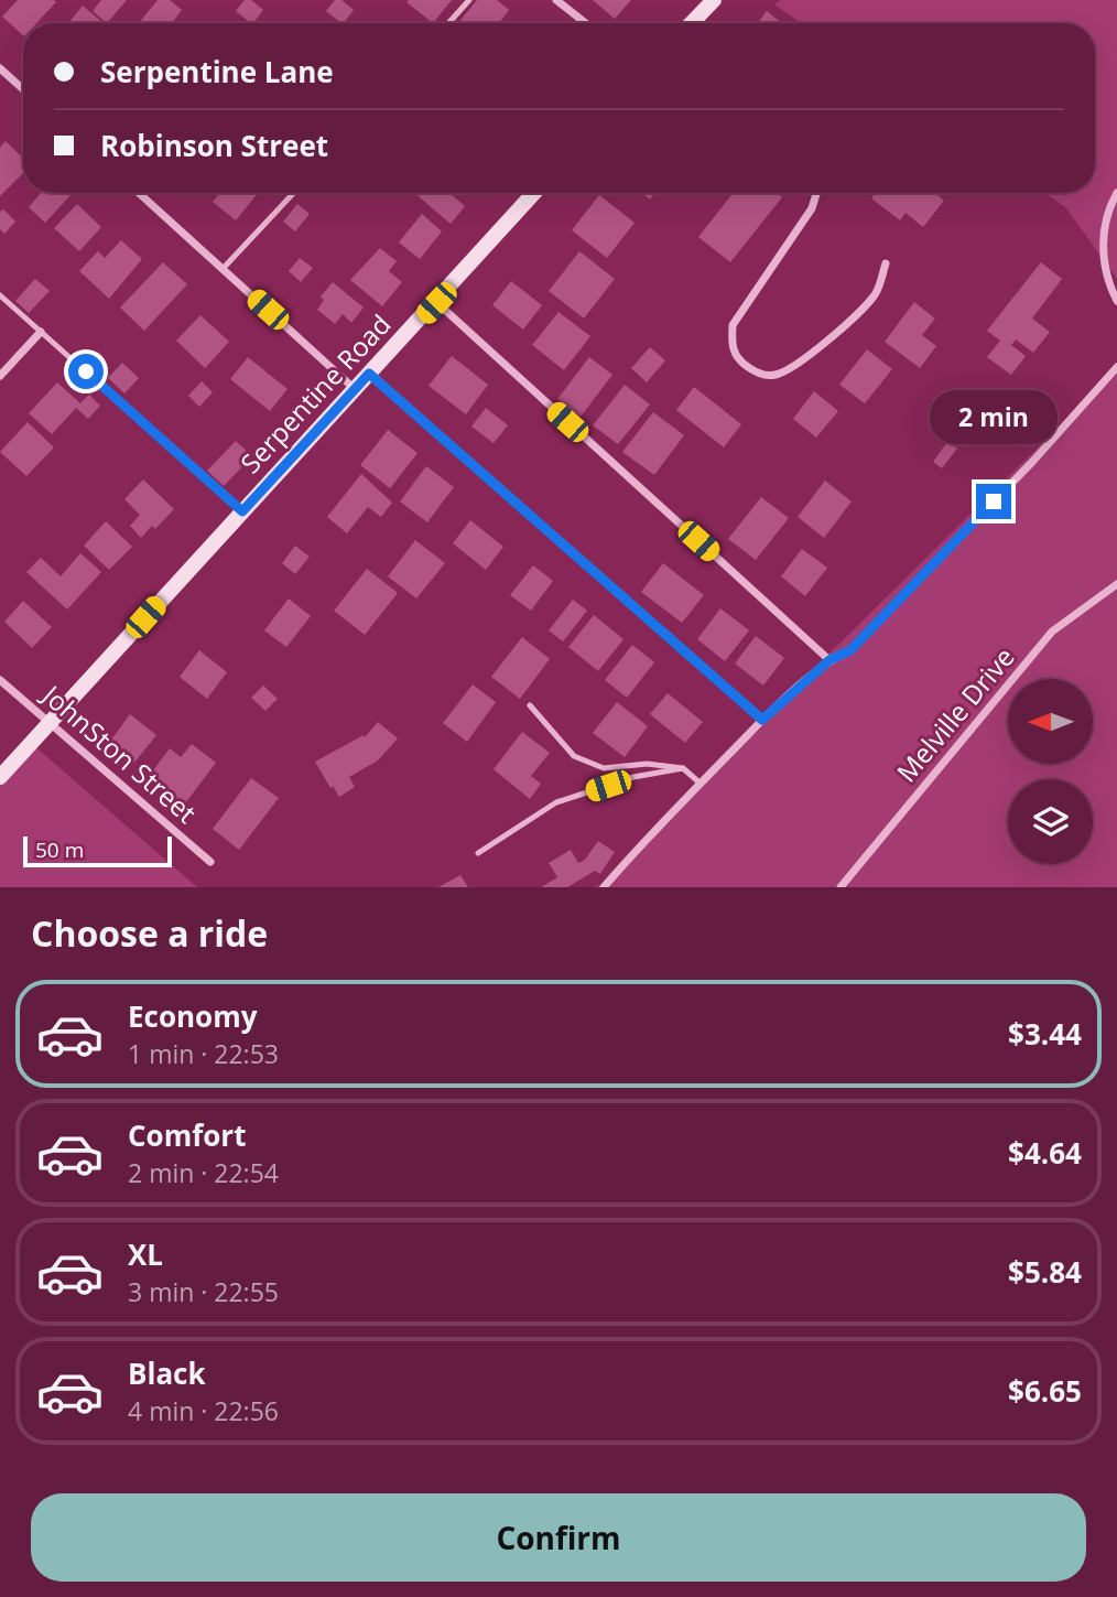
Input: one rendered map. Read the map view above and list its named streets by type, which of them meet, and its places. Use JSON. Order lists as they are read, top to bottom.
{
  "streets": {
    "street": ["Serpentine Road", "Melville Drive", "JohnSton Street"]
  },
  "crossings": [
    ["Serpentine Road", "JohnSton Street"]
  ],
  "scale_bar": "50 m",
  "north": "left",
  "page": {
    "banner": ["Serpentine Lane", "Robinson Street"],
    "bubble": "2 min",
    "scale": "50 m",
    "heading": "Choose a ride",
    "list": [
      {
        "name": "Economy",
        "note": "1 min · 22:53",
        "value": "$3.44"
      },
      {
        "name": "Comfort",
        "note": "2 min · 22:54",
        "value": "$4.64"
      },
      {
        "name": "XL",
        "note": "3 min · 22:55",
        "value": "$5.84"
      },
      {
        "name": "Black",
        "note": "4 min · 22:56",
        "value": "$6.65"
      }
    ],
    "buttons": "Confirm"
  }
}
